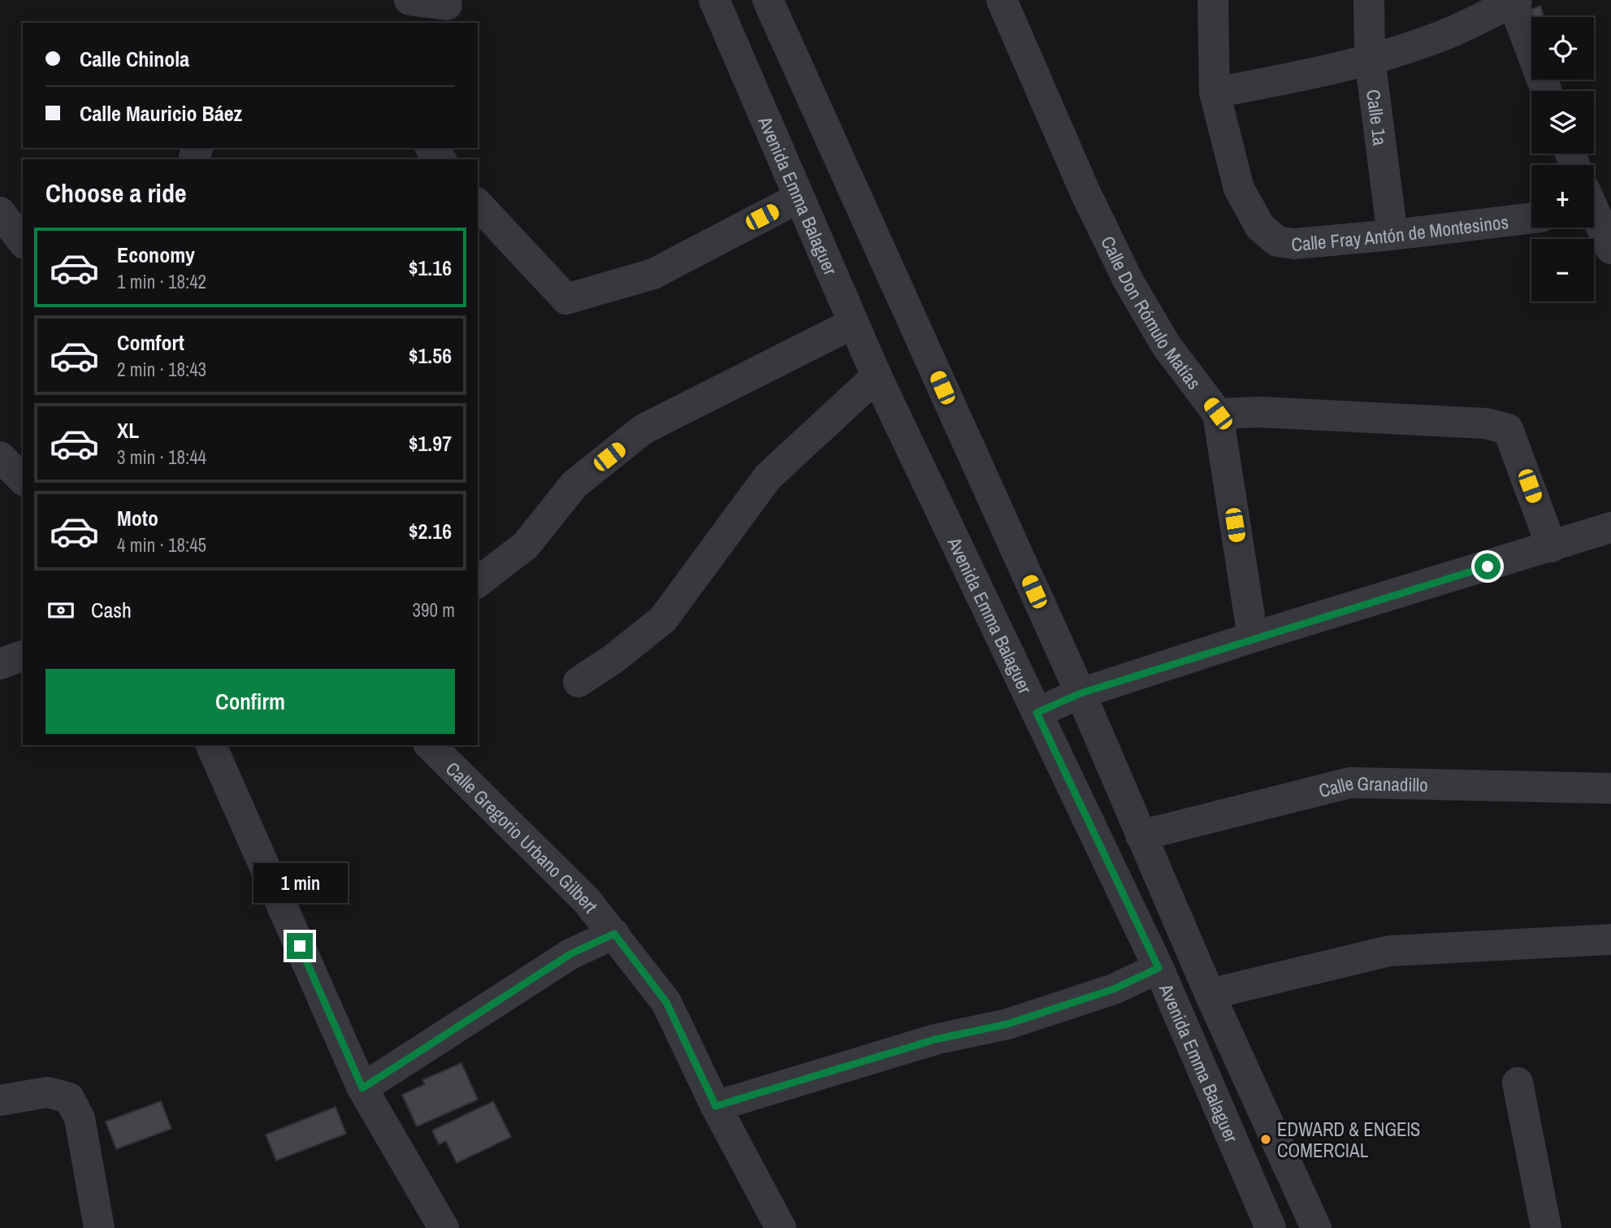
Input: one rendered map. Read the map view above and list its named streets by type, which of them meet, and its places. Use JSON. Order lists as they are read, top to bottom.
{
  "streets": {
    "street": [
      "Calle 1a",
      "Avenida Emma Balaguer",
      "Calle Fray Antón de Montesinos",
      "Calle Don Rómulo Matías",
      "Calle Granadillo",
      "Calle Gregorio Urbano Gilbert"
    ]
  },
  "crossings": [
    ["Calle 1a", "Calle Fray Antón de Montesinos"],
    ["Avenida Emma Balaguer", "Calle Granadillo"]
  ],
  "places": ["EDWARD & ENGElS COMERCIAL"],
  "page": {
    "map_buttons": ["+", "−"],
    "banner": ["Calle Chinola", "Calle Mauricio Báez"],
    "heading": "Choose a ride",
    "list": [
      {
        "name": "Economy",
        "note": "1 min · 18:42",
        "value": "$1.16"
      },
      {
        "name": "Comfort",
        "note": "2 min · 18:43",
        "value": "$1.56"
      },
      {
        "name": "XL",
        "note": "3 min · 18:44",
        "value": "$1.97"
      },
      {
        "name": "Moto",
        "note": "4 min · 18:45",
        "value": "$2.16"
      }
    ],
    "pay": ["Cash", "390 m"],
    "buttons": "Confirm",
    "bubble": "1 min"
  }
}
